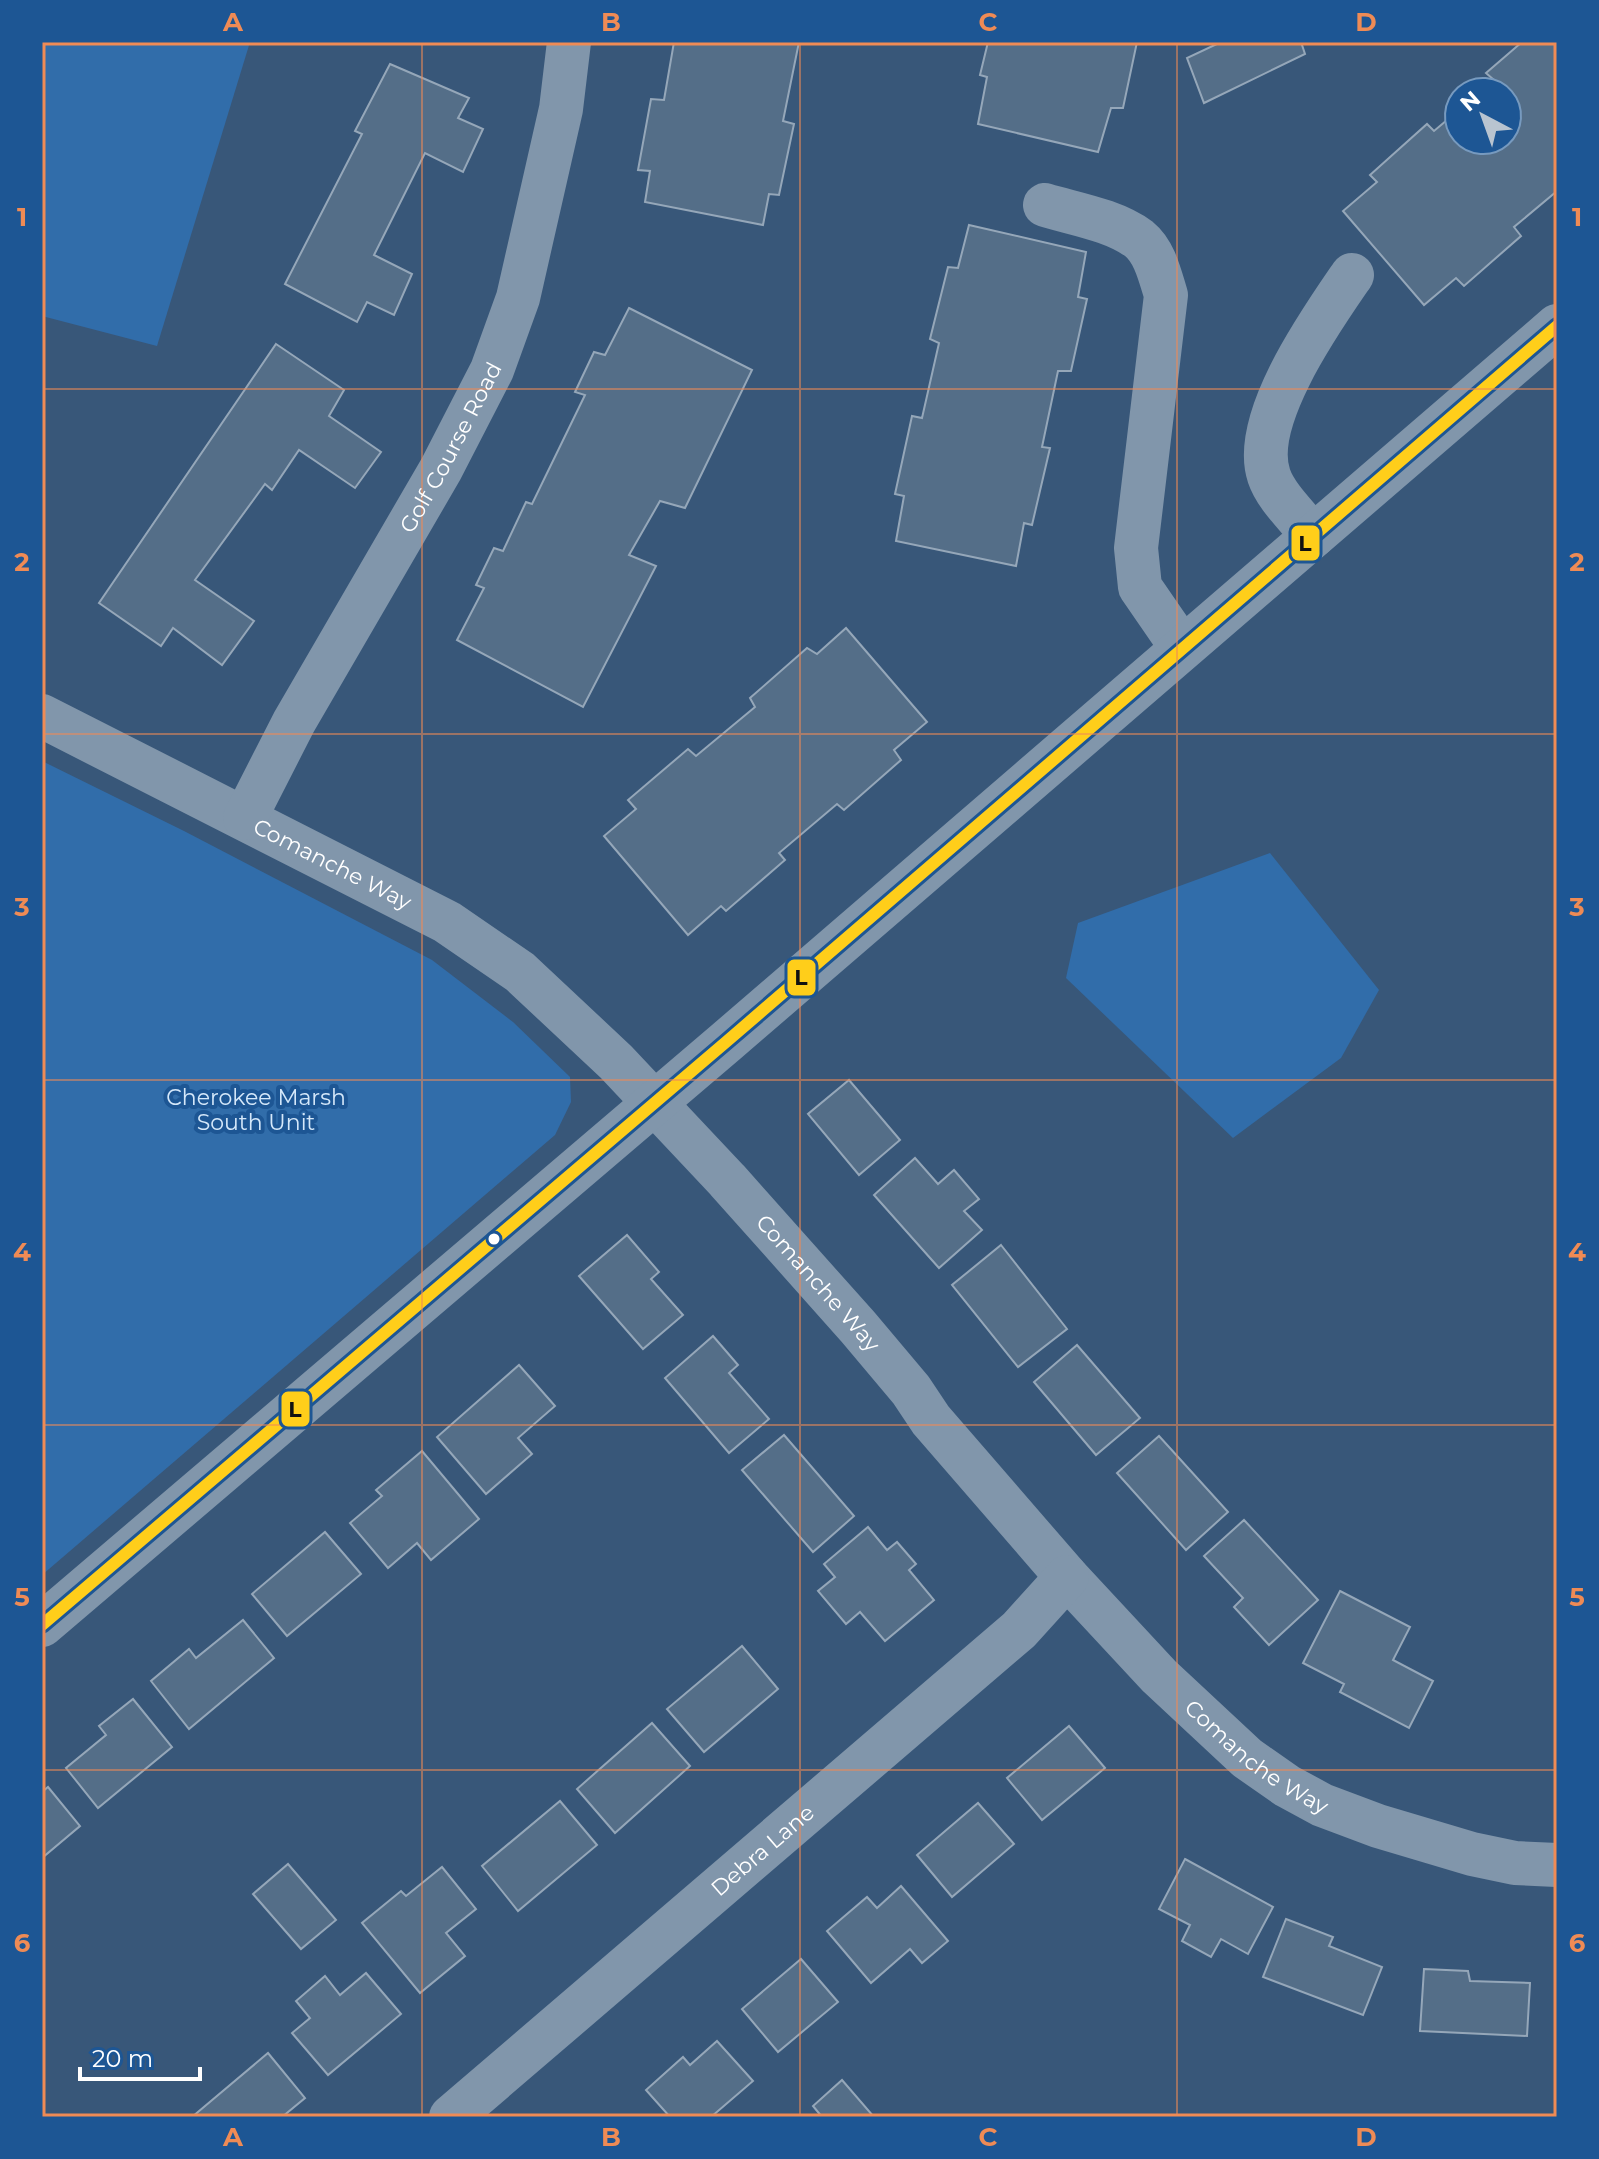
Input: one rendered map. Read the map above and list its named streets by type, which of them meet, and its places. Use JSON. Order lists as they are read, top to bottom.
{
  "streets": {
    "street": ["Golf Course Road", "Comanche Way", "Debra Lane"]
  },
  "crossings": [
    ["Golf Course Road", "Comanche Way"],
    ["Comanche Way", "Debra Lane"]
  ],
  "parks": ["Cherokee Marsh South Unit"],
  "lines": ["transit line L"],
  "scale_bar": "20 m",
  "north": "top left",
  "grid": {
    "columns": [
      "A",
      "B",
      "C",
      "D"
    ],
    "rows": [
      "1",
      "2",
      "3",
      "4",
      "5",
      "6"
    ]
  }
}
